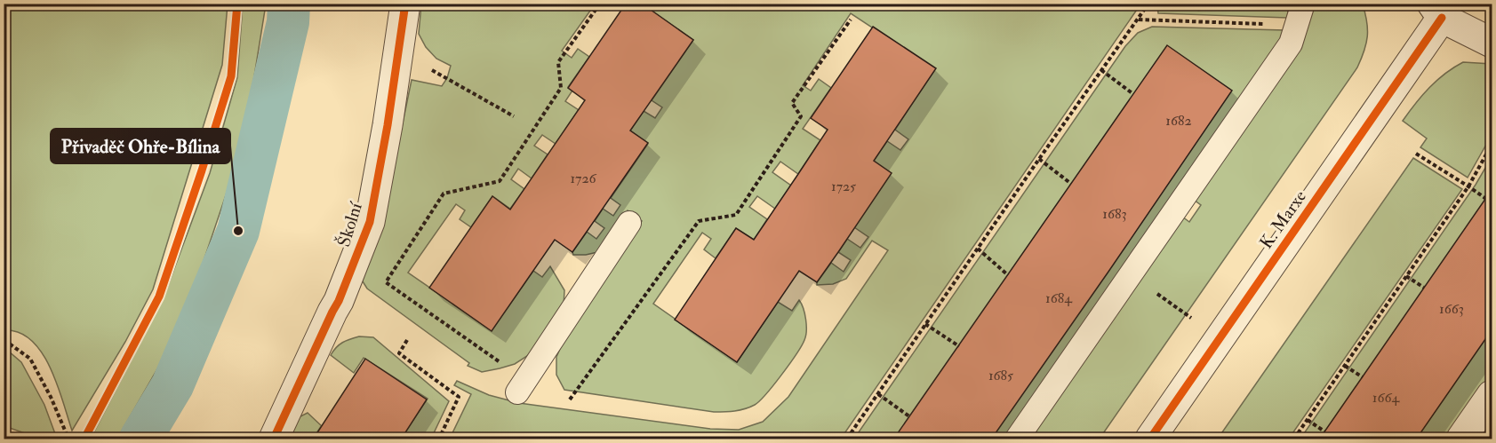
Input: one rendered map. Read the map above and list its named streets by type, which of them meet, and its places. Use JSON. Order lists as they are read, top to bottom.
{
  "streets": {
    "street": ["K. Marxe", "Školní"]
  },
  "places": ["Přivaděč Ohře-Bílina"],
  "house_numbers": [
    "1682",
    "1726",
    "1725",
    "1683",
    "1684",
    "1663",
    "1685",
    "1664"
  ]
}
